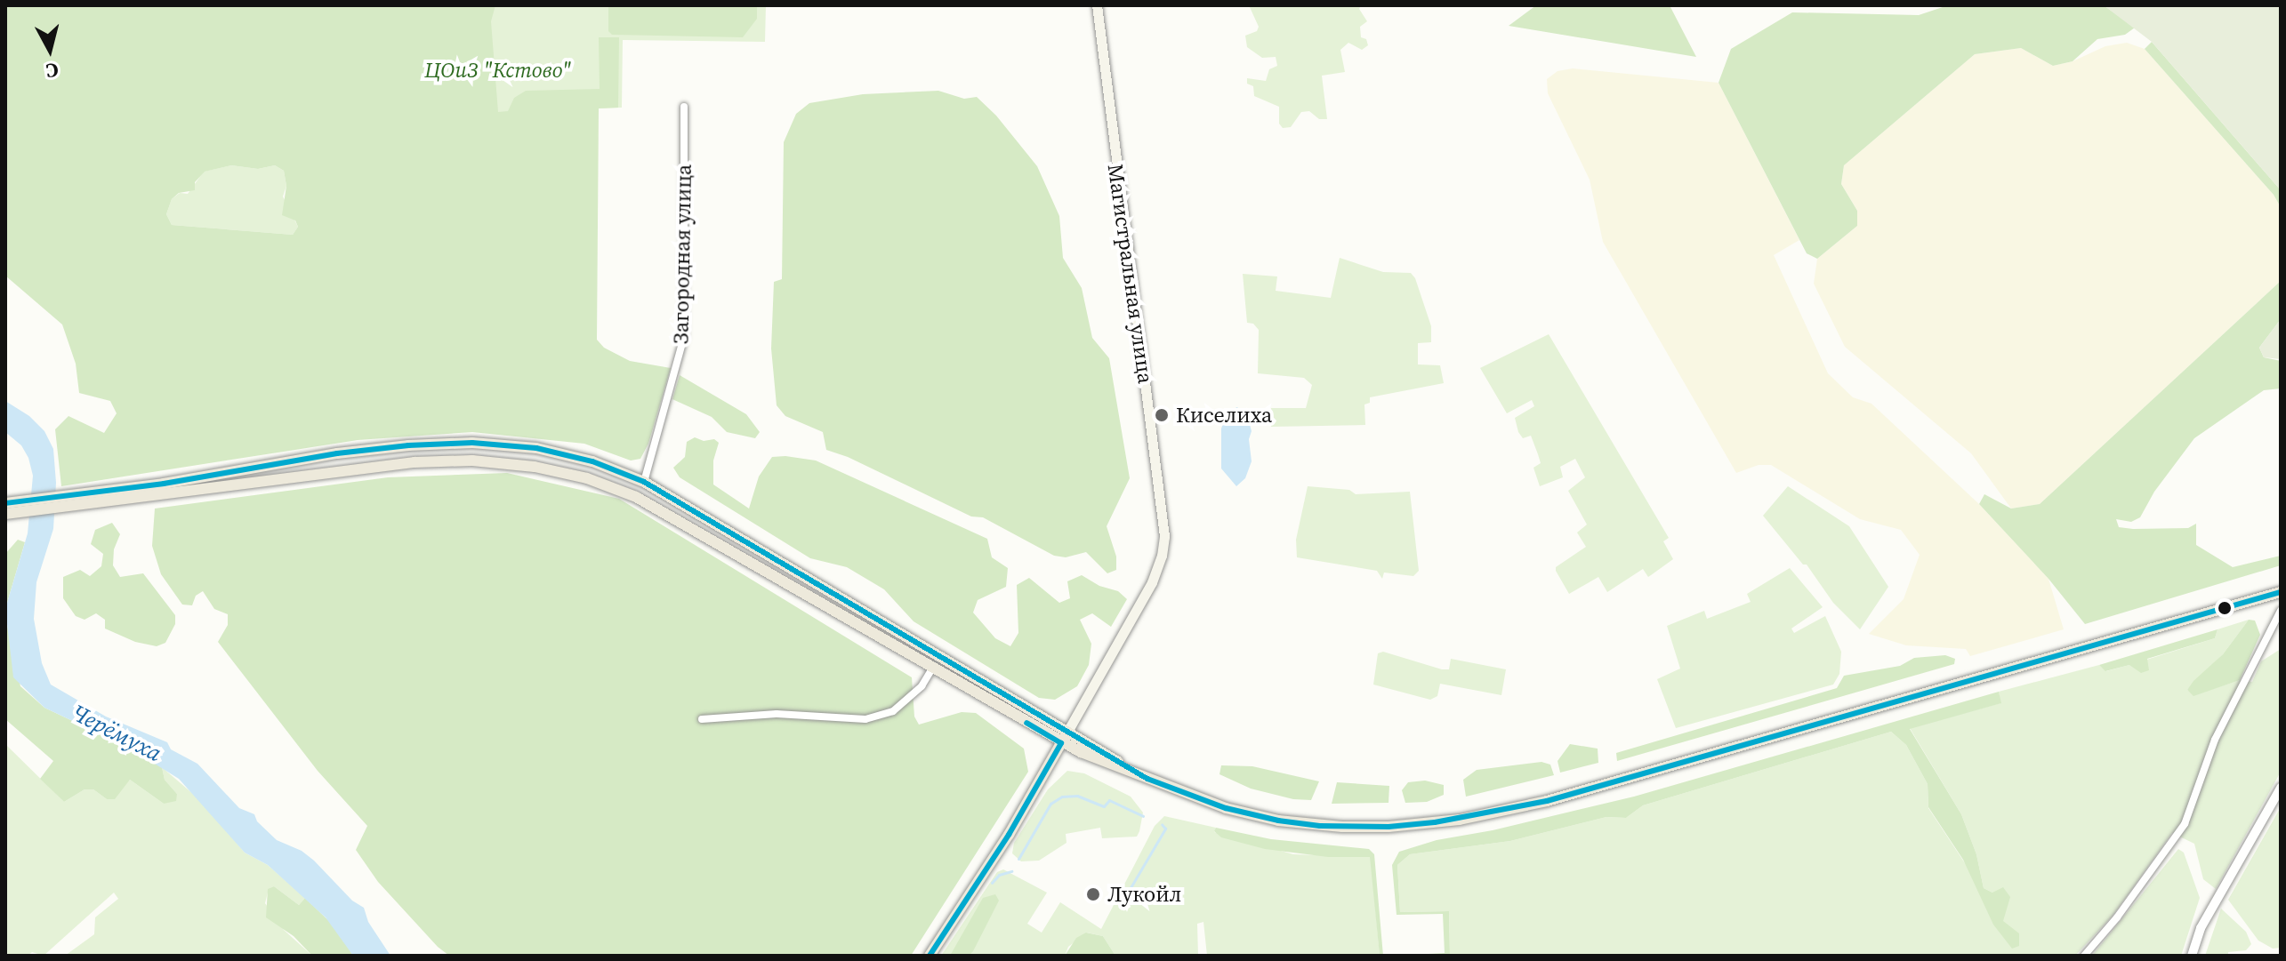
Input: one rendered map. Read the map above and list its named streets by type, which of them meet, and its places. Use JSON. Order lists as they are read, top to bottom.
{
  "streets": {
    "main road": ["Магистральная улица"],
    "street": ["Загородная улица"]
  },
  "water": ["Черёмуха"],
  "parks": ["ЦОиЗ \"Кстово\""],
  "places": ["Киселиха", "Лукойл"],
  "north": "bottom"
}
